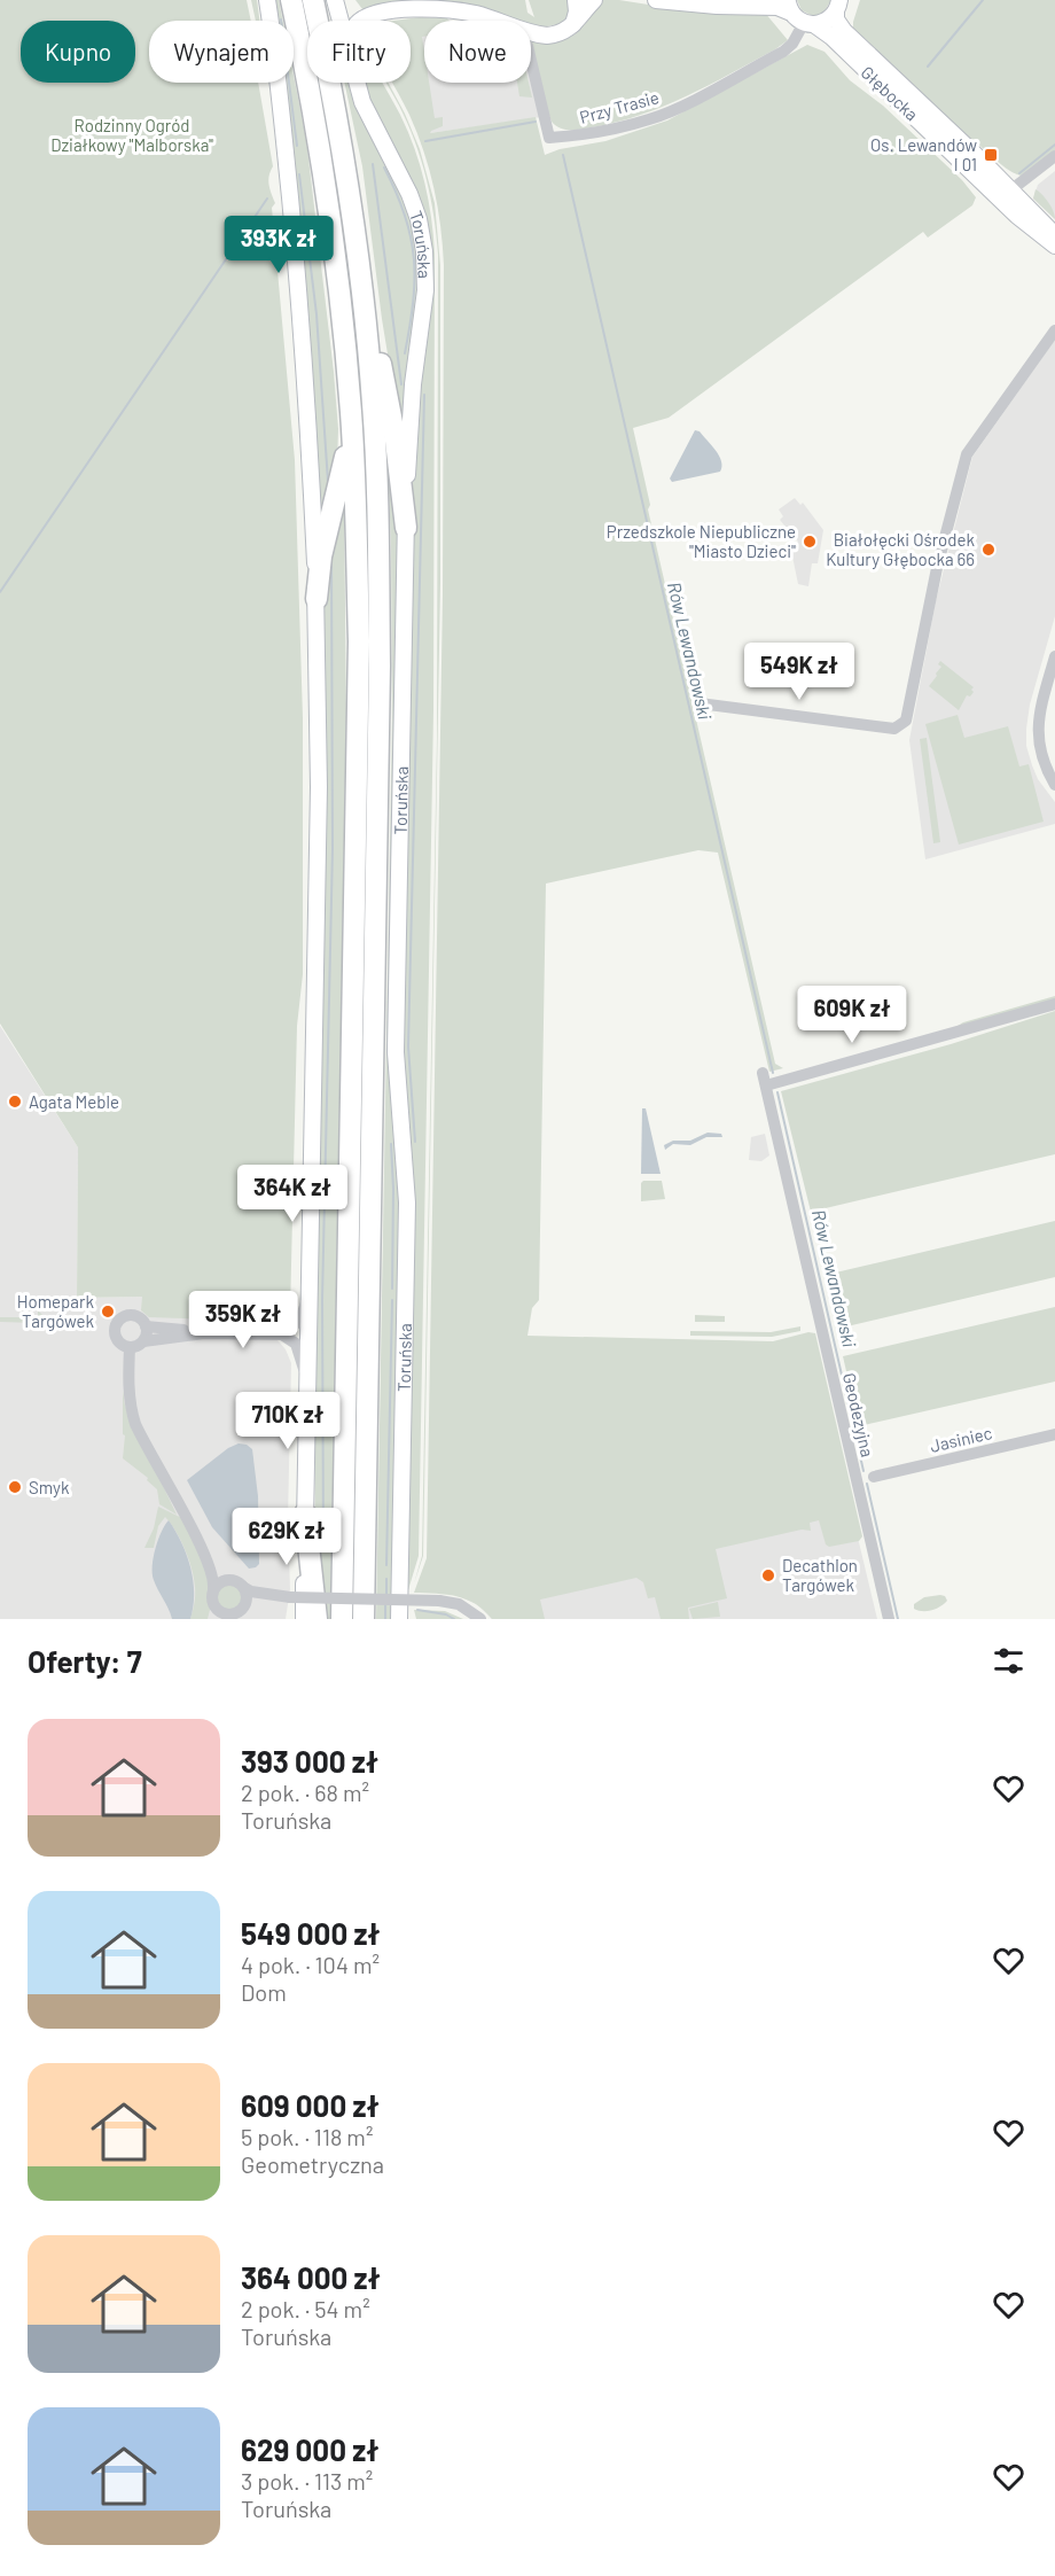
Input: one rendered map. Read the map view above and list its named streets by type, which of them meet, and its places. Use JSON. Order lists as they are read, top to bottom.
{
  "streets": {
    "highway": ["Toruńska"],
    "street": [
      "Głębocka",
      "Przy Trasie",
      "Geodezyjna",
      "Jasiniec"
    ]
  },
  "crossings": [
    ["Głębocka", "Przy Trasie"]
  ],
  "water": ["Rów Lewandowski"],
  "parks": ["Rodzinny Ogród Działkowy \"Malborska\""],
  "places": {
    "transit": ["Os. Lewandów I 01"],
    "other": [
      "Przedszkole Niepubliczne \"Miasto Dzieci\"",
      "Białołęcki Ośrodek Kultury Głębocka 66",
      "Agata Meble",
      "Homepark Targówek",
      "Smyk",
      "Decathlon Targówek"
    ]
  },
  "page": {
    "chip": [
      "Kupno",
      "Wynajem",
      "Filtry",
      "Nowe"
    ],
    "price": [
      "393K zł",
      "549K zł",
      "609K zł",
      "364K zł",
      "359K zł",
      "710K zł",
      "629K zł"
    ],
    "heading": "Oferty: 7",
    "list": [
      {
        "name": "393 000 zł",
        "note": "2 pok. · 68 m² · Toruńska"
      },
      {
        "name": "549 000 zł",
        "note": "4 pok. · 104 m² · Dom"
      },
      {
        "name": "609 000 zł",
        "note": "5 pok. · 118 m² · Geometryczna"
      },
      {
        "name": "364 000 zł",
        "note": "2 pok. · 54 m² · Toruńska"
      },
      {
        "name": "629 000 zł",
        "note": "3 pok. · 113 m² · Toruńska"
      }
    ]
  }
}
